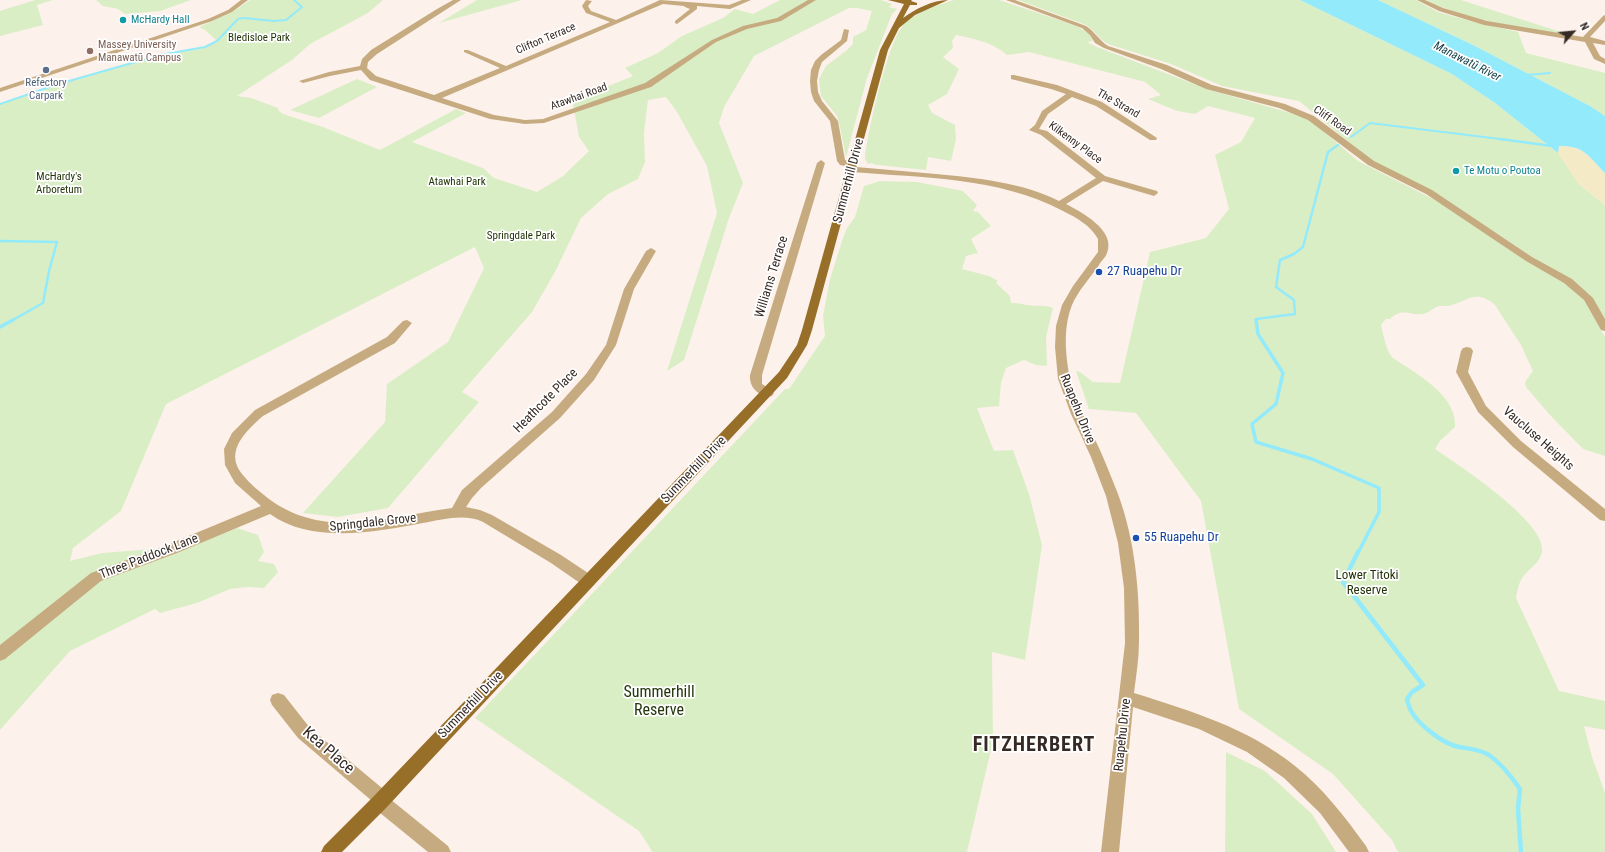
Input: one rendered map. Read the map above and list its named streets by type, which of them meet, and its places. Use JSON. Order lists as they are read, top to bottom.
{
  "streets": {
    "main road": ["Summerhill Drive"],
    "street": [
      "Clifton Terrace",
      "Atawhai Road",
      "The Strand",
      "Cliff Road",
      "Kilkenny Place",
      "Williams Terrace",
      "Heathcote Place",
      "Ruapehu Drive",
      "Vaucluse Heights",
      "Springdale Grove",
      "Three Paddock Lane",
      "Kea Place"
    ]
  },
  "crossings": [
    ["Clifton Terrace", "Atawhai Road"],
    ["The Strand", "Kilkenny Place"],
    ["Kilkenny Place", "Ruapehu Drive"],
    ["Summerhill Drive", "Williams Terrace"],
    ["Summerhill Drive", "Ruapehu Drive"],
    ["Summerhill Drive", "Springdale Grove"],
    ["Summerhill Drive", "Kea Place"],
    ["Heathcote Place", "Springdale Grove"],
    ["Springdale Grove", "Three Paddock Lane"]
  ],
  "districts": ["FITZHERBERT"],
  "water": ["Manawatū River"],
  "parks": [
    "Bledisloe Park",
    "McHardy's Arboretum",
    "Atawhai Park",
    "Springdale Park",
    "Lower Titoki Reserve",
    "Summerhill Reserve"
  ],
  "places": [
    "McHardy Hall",
    "Massey University Manawatū Campus",
    "Refectory Carpark",
    "Te Motu o Poutoa",
    "27 Ruapehu Dr",
    "55 Ruapehu Dr"
  ],
  "north": "top right"
}
